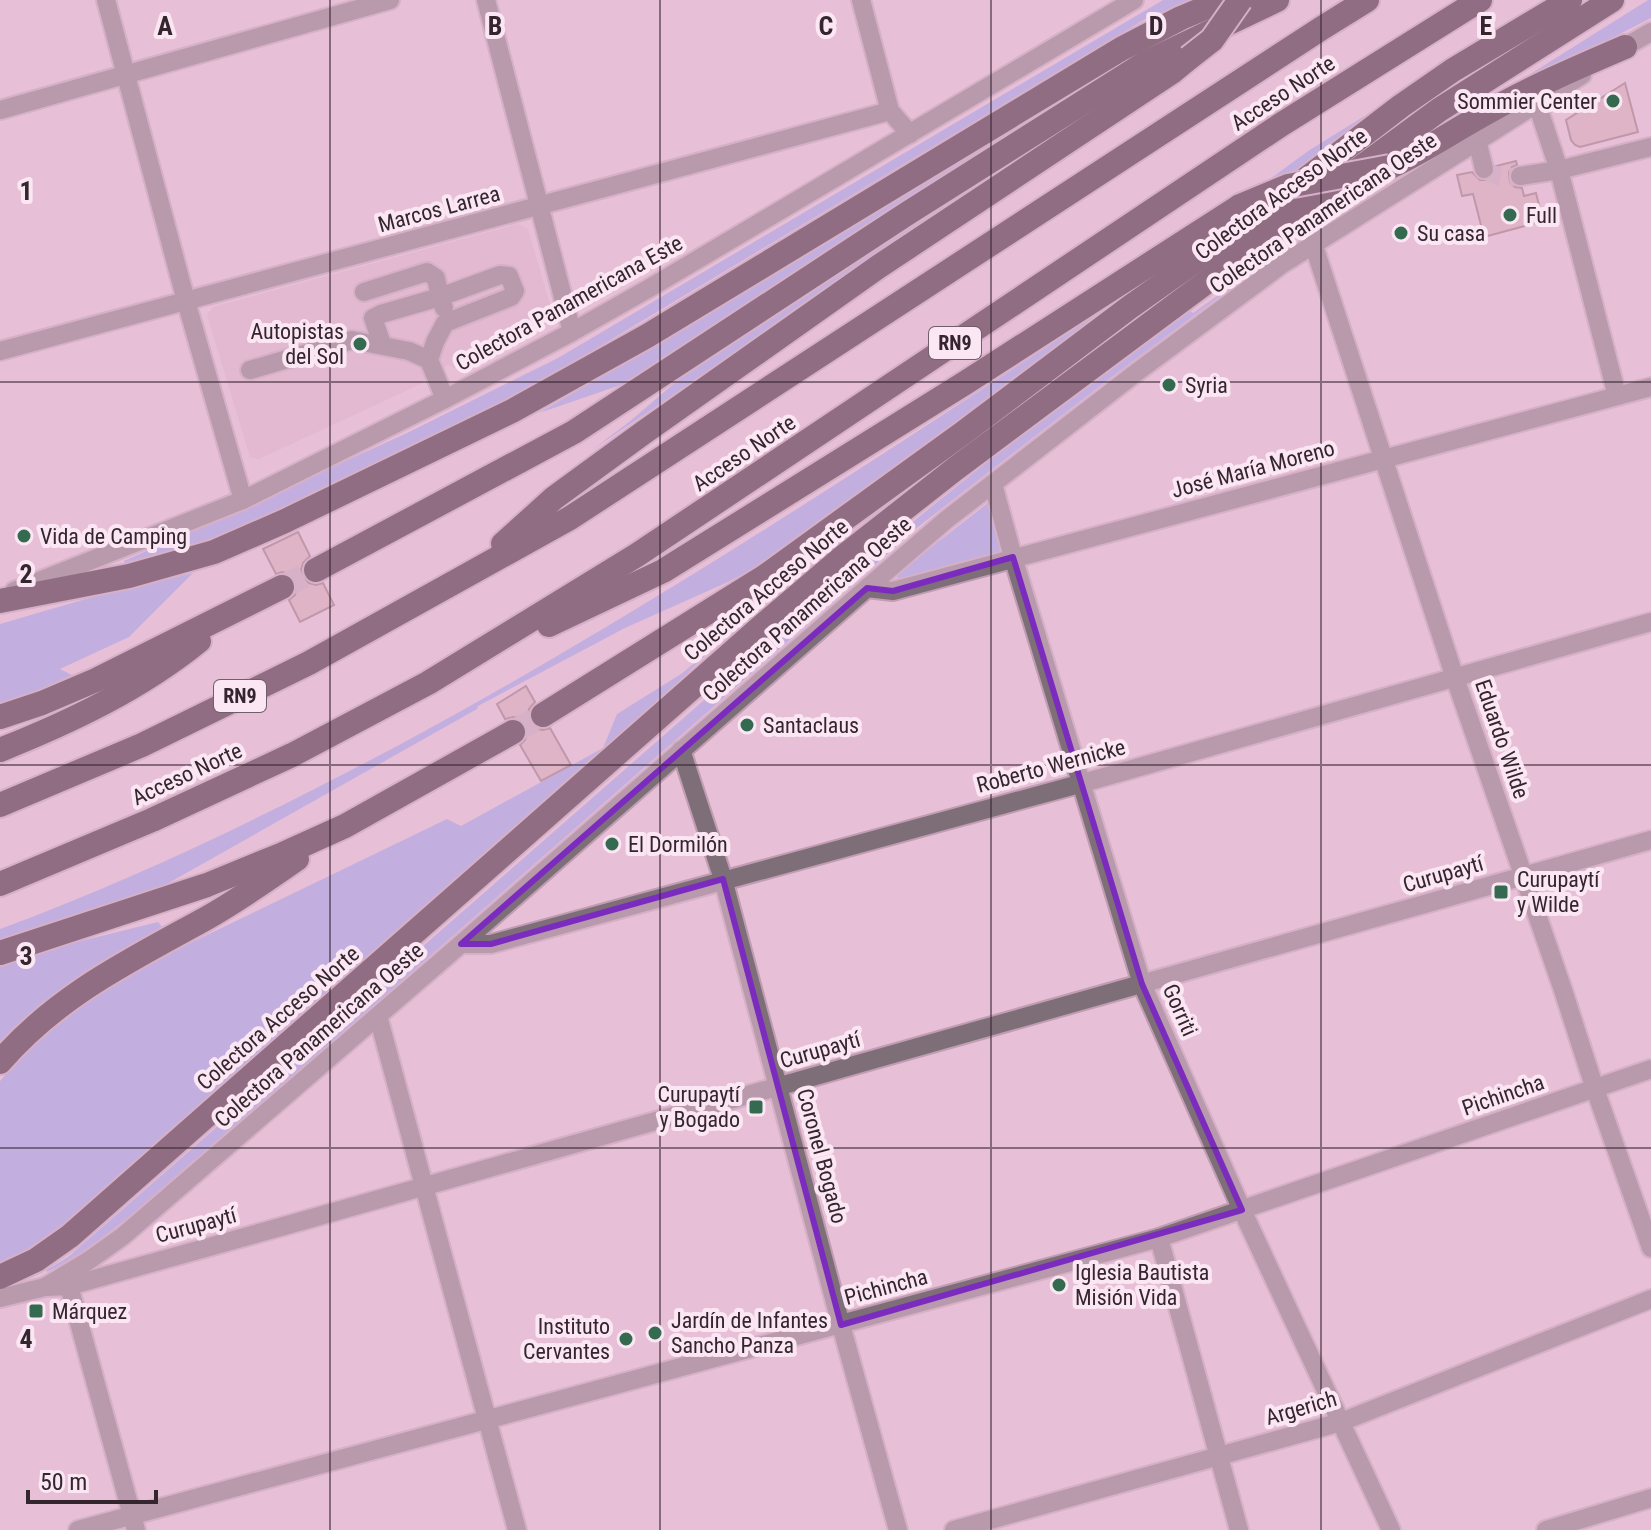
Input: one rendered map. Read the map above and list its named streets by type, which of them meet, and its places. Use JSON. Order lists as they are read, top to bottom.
{
  "streets": {
    "highway": ["Acceso Norte", "Colectora Acceso Norte", "RN9"],
    "street": [
      "Marcos Larrea",
      "Colectora Panamericana Oeste",
      "Colectora Panamericana Este",
      "José María Moreno",
      "Eduardo Wilde",
      "Roberto Wernicke",
      "Curupaytí",
      "Gorriti",
      "Pichincha",
      "Coronel Bogado",
      "Argerich"
    ]
  },
  "crossings": [
    ["Colectora Panamericana Oeste", "José María Moreno"],
    ["Colectora Panamericana Oeste", "Eduardo Wilde"],
    ["Colectora Panamericana Oeste", "Roberto Wernicke"],
    ["Colectora Panamericana Oeste", "Curupaytí"],
    ["Colectora Panamericana Oeste", "Gorriti"],
    ["Colectora Panamericana Oeste", "Coronel Bogado"],
    ["José María Moreno", "Eduardo Wilde"],
    ["José María Moreno", "Gorriti"],
    ["Eduardo Wilde", "Roberto Wernicke"],
    ["Eduardo Wilde", "Curupaytí"],
    ["Eduardo Wilde", "Pichincha"],
    ["Roberto Wernicke", "Gorriti"],
    ["Roberto Wernicke", "Coronel Bogado"],
    ["Curupaytí", "Gorriti"],
    ["Curupaytí", "Coronel Bogado"],
    ["Gorriti", "Pichincha"],
    ["Gorriti", "Argerich"],
    ["Pichincha", "Coronel Bogado"]
  ],
  "places": {
    "other": [
      "Sommier Center",
      "Full",
      "Su casa",
      "Autopistas del Sol",
      "Syria",
      "Vida de Camping",
      "Santaclaus",
      "El Dormilón",
      "Iglesia Bautista Misión Vida",
      "Jardín de Infantes Sancho Panza",
      "Instituto Cervantes"
    ],
    "transit": ["Curupaytí y Wilde", "Curupaytí y Bogado", "Márquez"]
  },
  "scale_bar": "50 m",
  "grid": {
    "columns": [
      "A",
      "B",
      "C",
      "D",
      "E"
    ],
    "rows": [
      "1",
      "2",
      "3",
      "4"
    ]
  }
}
